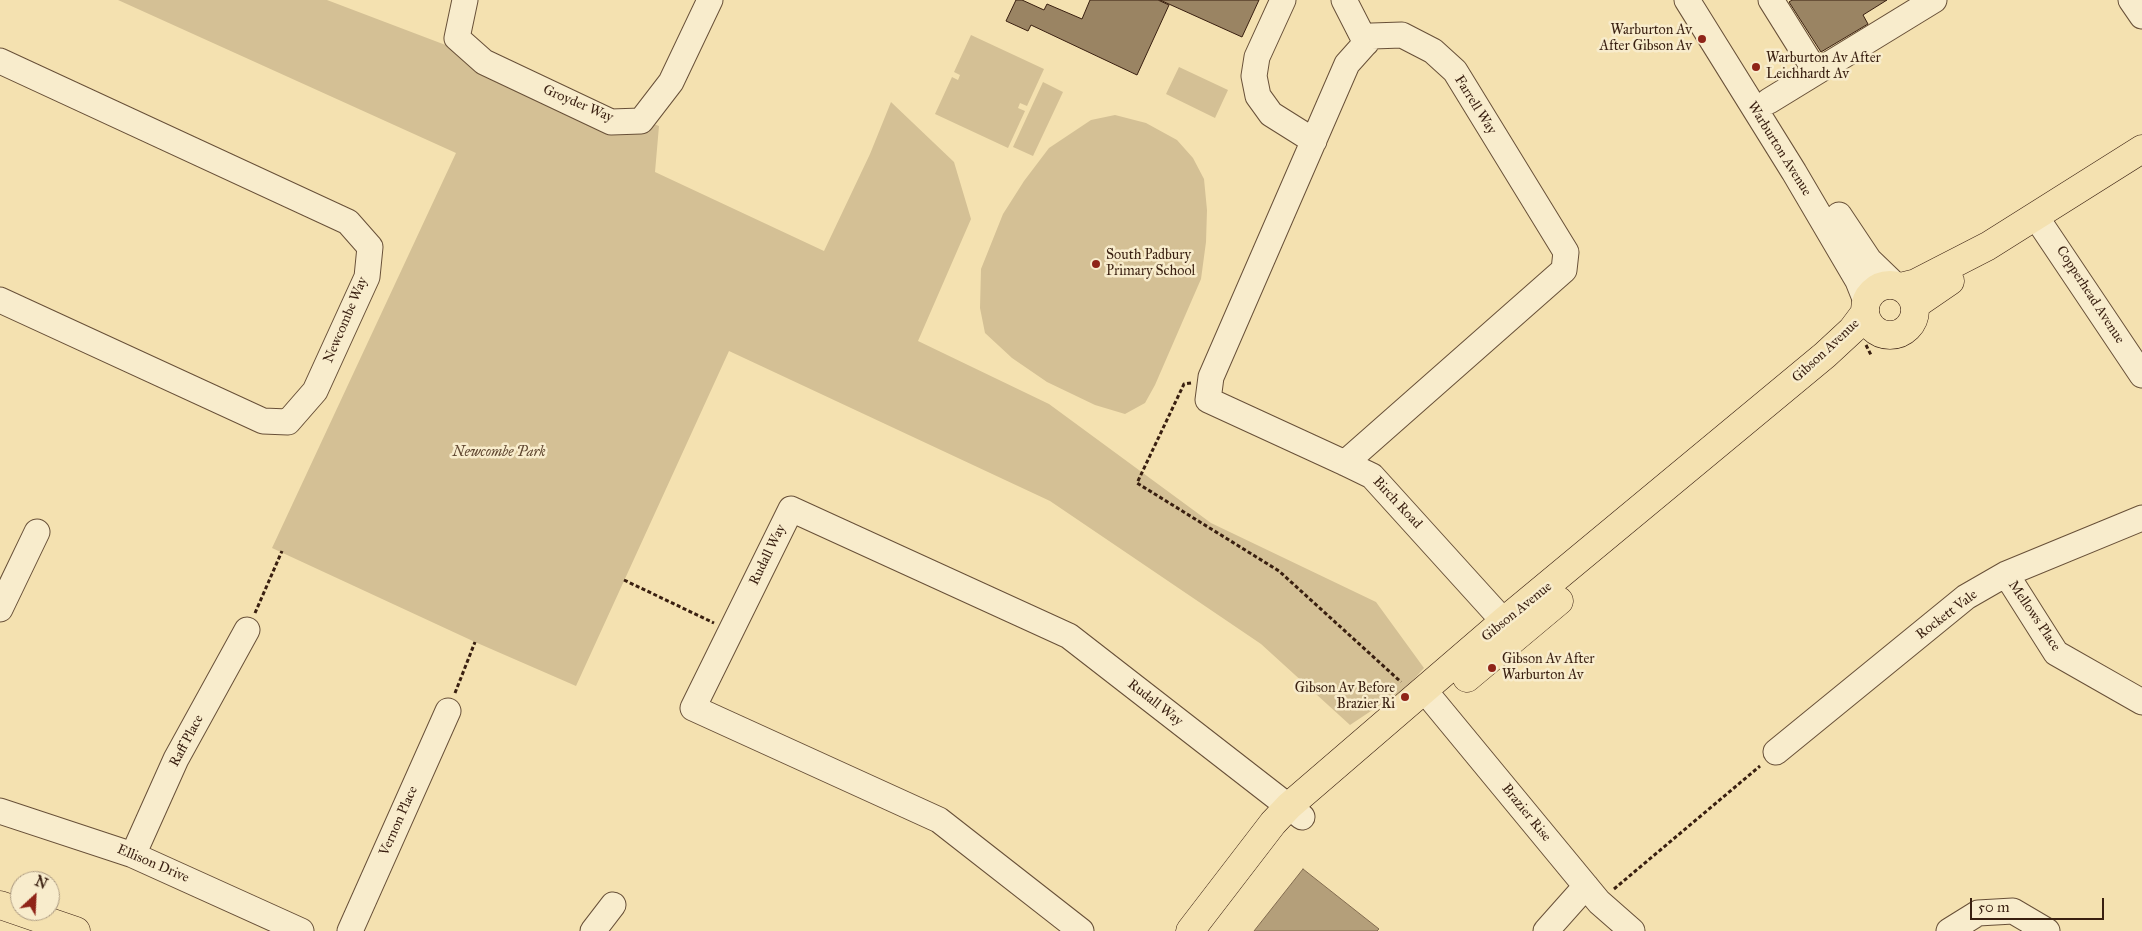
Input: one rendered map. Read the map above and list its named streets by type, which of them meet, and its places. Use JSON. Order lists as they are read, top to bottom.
{
  "streets": {
    "main road": ["Gibson Avenue"],
    "street": [
      "Groyder Way",
      "Farrell Way",
      "Warburton Avenue",
      "Copperhead Avenue",
      "Newcombe Way",
      "Birch Road",
      "Rudall Way",
      "Rockett Vale",
      "Mellows Place",
      "Raff Place",
      "Brazier Rise",
      "Vernon Place",
      "Ellison Drive"
    ]
  },
  "crossings": [
    ["Farrell Way", "Birch Road"],
    ["Warburton Avenue", "Gibson Avenue"],
    ["Gibson Avenue", "Birch Road"],
    ["Gibson Avenue", "Rudall Way"],
    ["Gibson Avenue", "Brazier Rise"],
    ["Rockett Vale", "Mellows Place"],
    ["Raff Place", "Ellison Drive"]
  ],
  "parks": ["Newcombe Park"],
  "places": [
    "Warburton Av After Gibson Av",
    "Warburton Av After Leichhardt Av",
    "South Padbury Primary School",
    "Gibson Av After Warburton Av",
    "Gibson Av Before Brazier Ri"
  ],
  "scale_bar": "50 m",
  "north": "top right"
}
